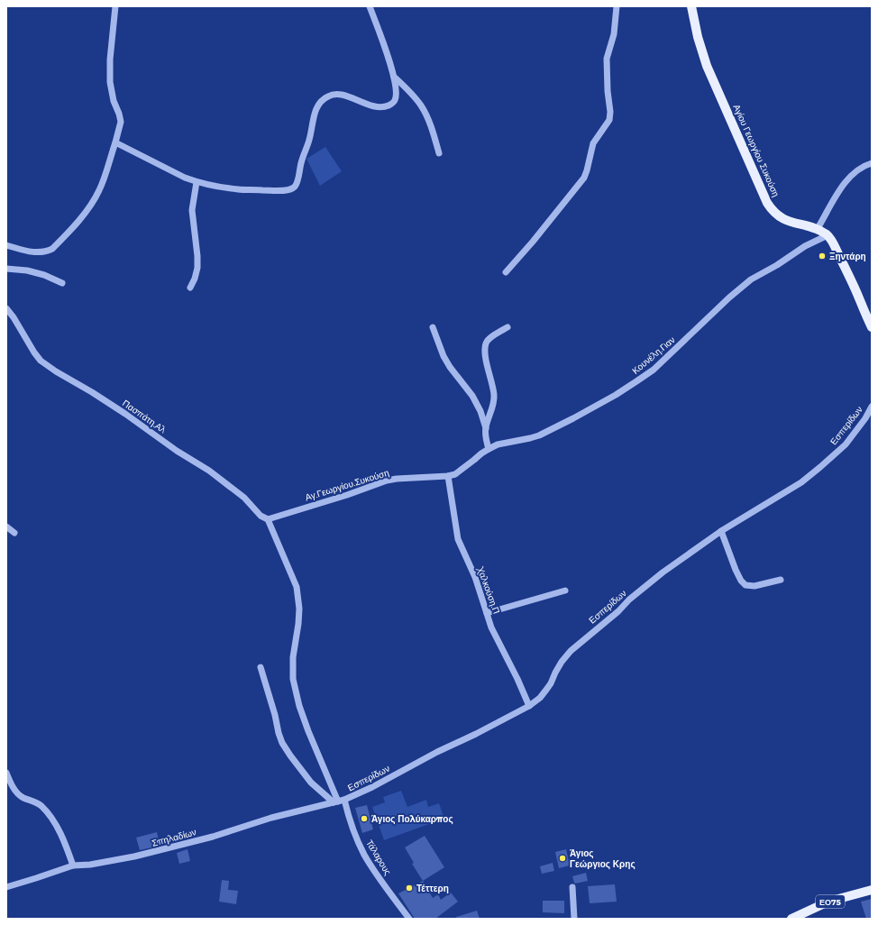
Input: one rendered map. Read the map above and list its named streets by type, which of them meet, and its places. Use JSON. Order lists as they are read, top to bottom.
{
  "streets": {
    "main road": ["Αγίου Γεωργίου Συκούση", "ΕΟ75"],
    "street": [
      "Κουνέλη.Γιαν",
      "Πασπάτη.Αλ",
      "Εσπερίδων",
      "Αγ.Γεωργίου.Συκούση",
      "Χαλκούση.Π",
      "Σπηλαδίων",
      "Τάλαρους"
    ]
  },
  "crossings": [
    ["Αγίου Γεωργίου Συκούση", "Κουνέλη.Γιαν"],
    ["Κουνέλη.Γιαν", "Αγ.Γεωργίου.Συκούση"],
    ["Πασπάτη.Αλ", "Αγ.Γεωργίου.Συκούση"],
    ["Πασπάτη.Αλ", "Τάλαρους"],
    ["Εσπερίδων", "Χαλκούση.Π"],
    ["Εσπερίδων", "Σπηλαδίων"],
    ["Εσπερίδων", "Τάλαρους"],
    ["Αγ.Γεωργίου.Συκούση", "Χαλκούση.Π"],
    ["Αγ.Γεωργίου.Συκούση", "Τάλαρους"],
    ["Σπηλαδίων", "Τάλαρους"]
  ],
  "places": [
    "Ξηντάρη",
    "Άγιος Πολύκαρπος",
    "Άγιος Γεώργιος Κρης",
    "Τέττερη"
  ]
}
